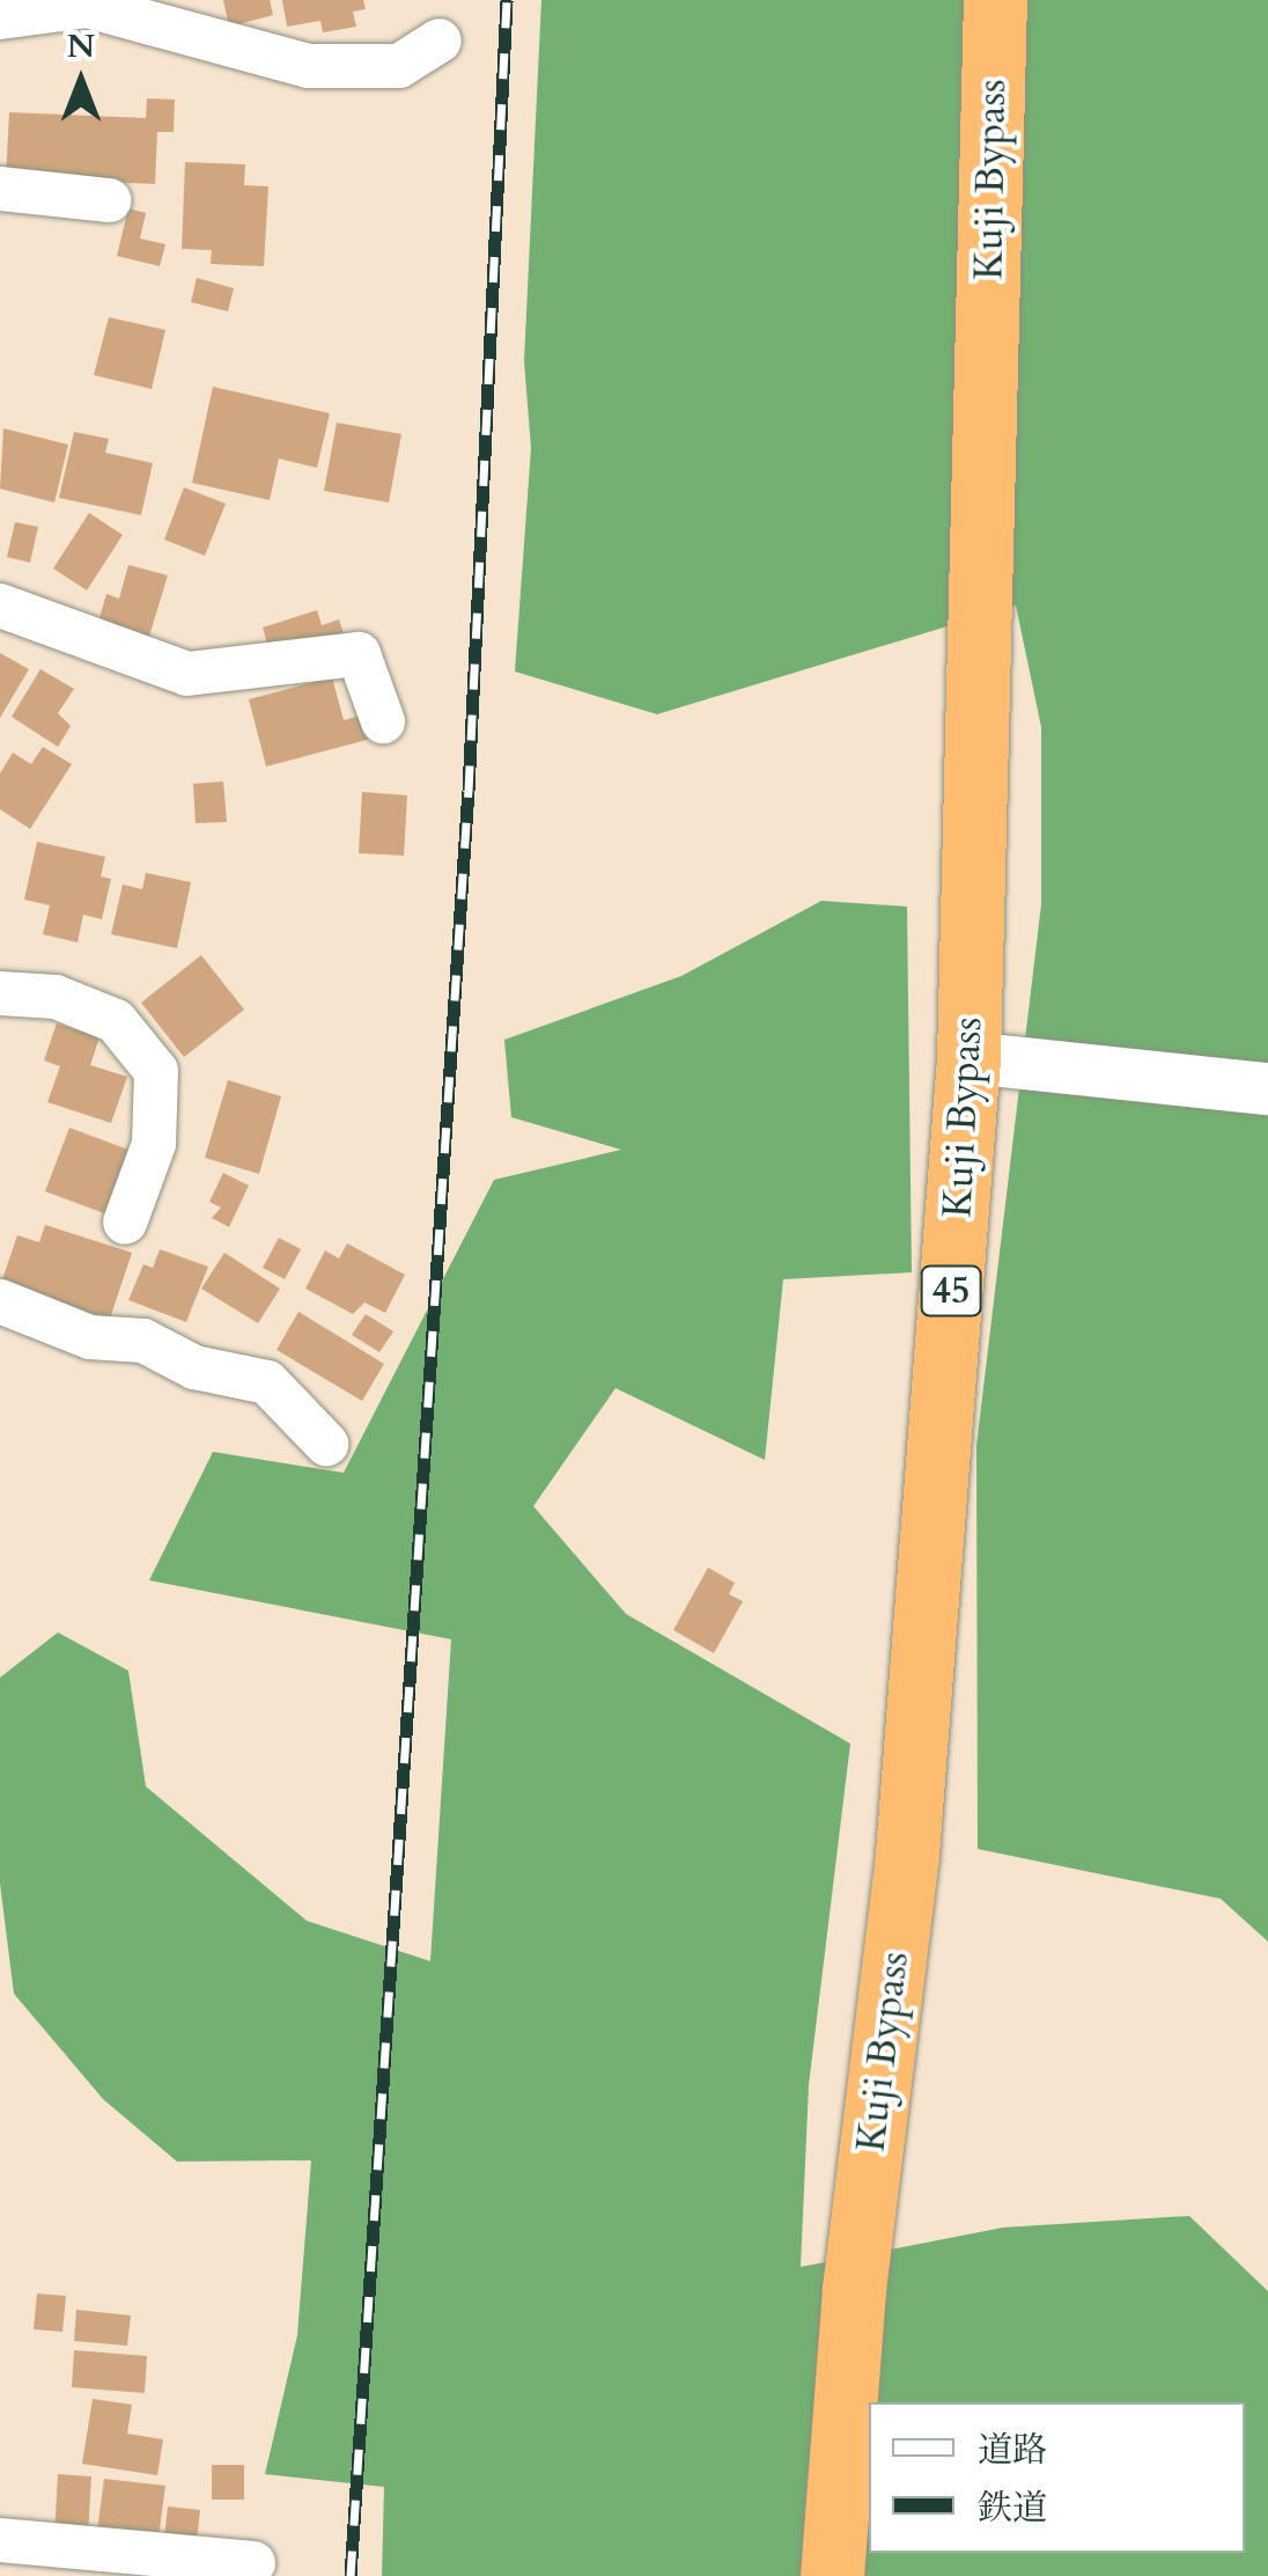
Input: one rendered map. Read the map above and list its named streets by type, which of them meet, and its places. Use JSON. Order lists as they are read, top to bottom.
{
  "streets": {
    "highway": ["Kuji Bypass", "45"]
  },
  "legend": ["道路", "鉄道"],
  "north": "top"
}
